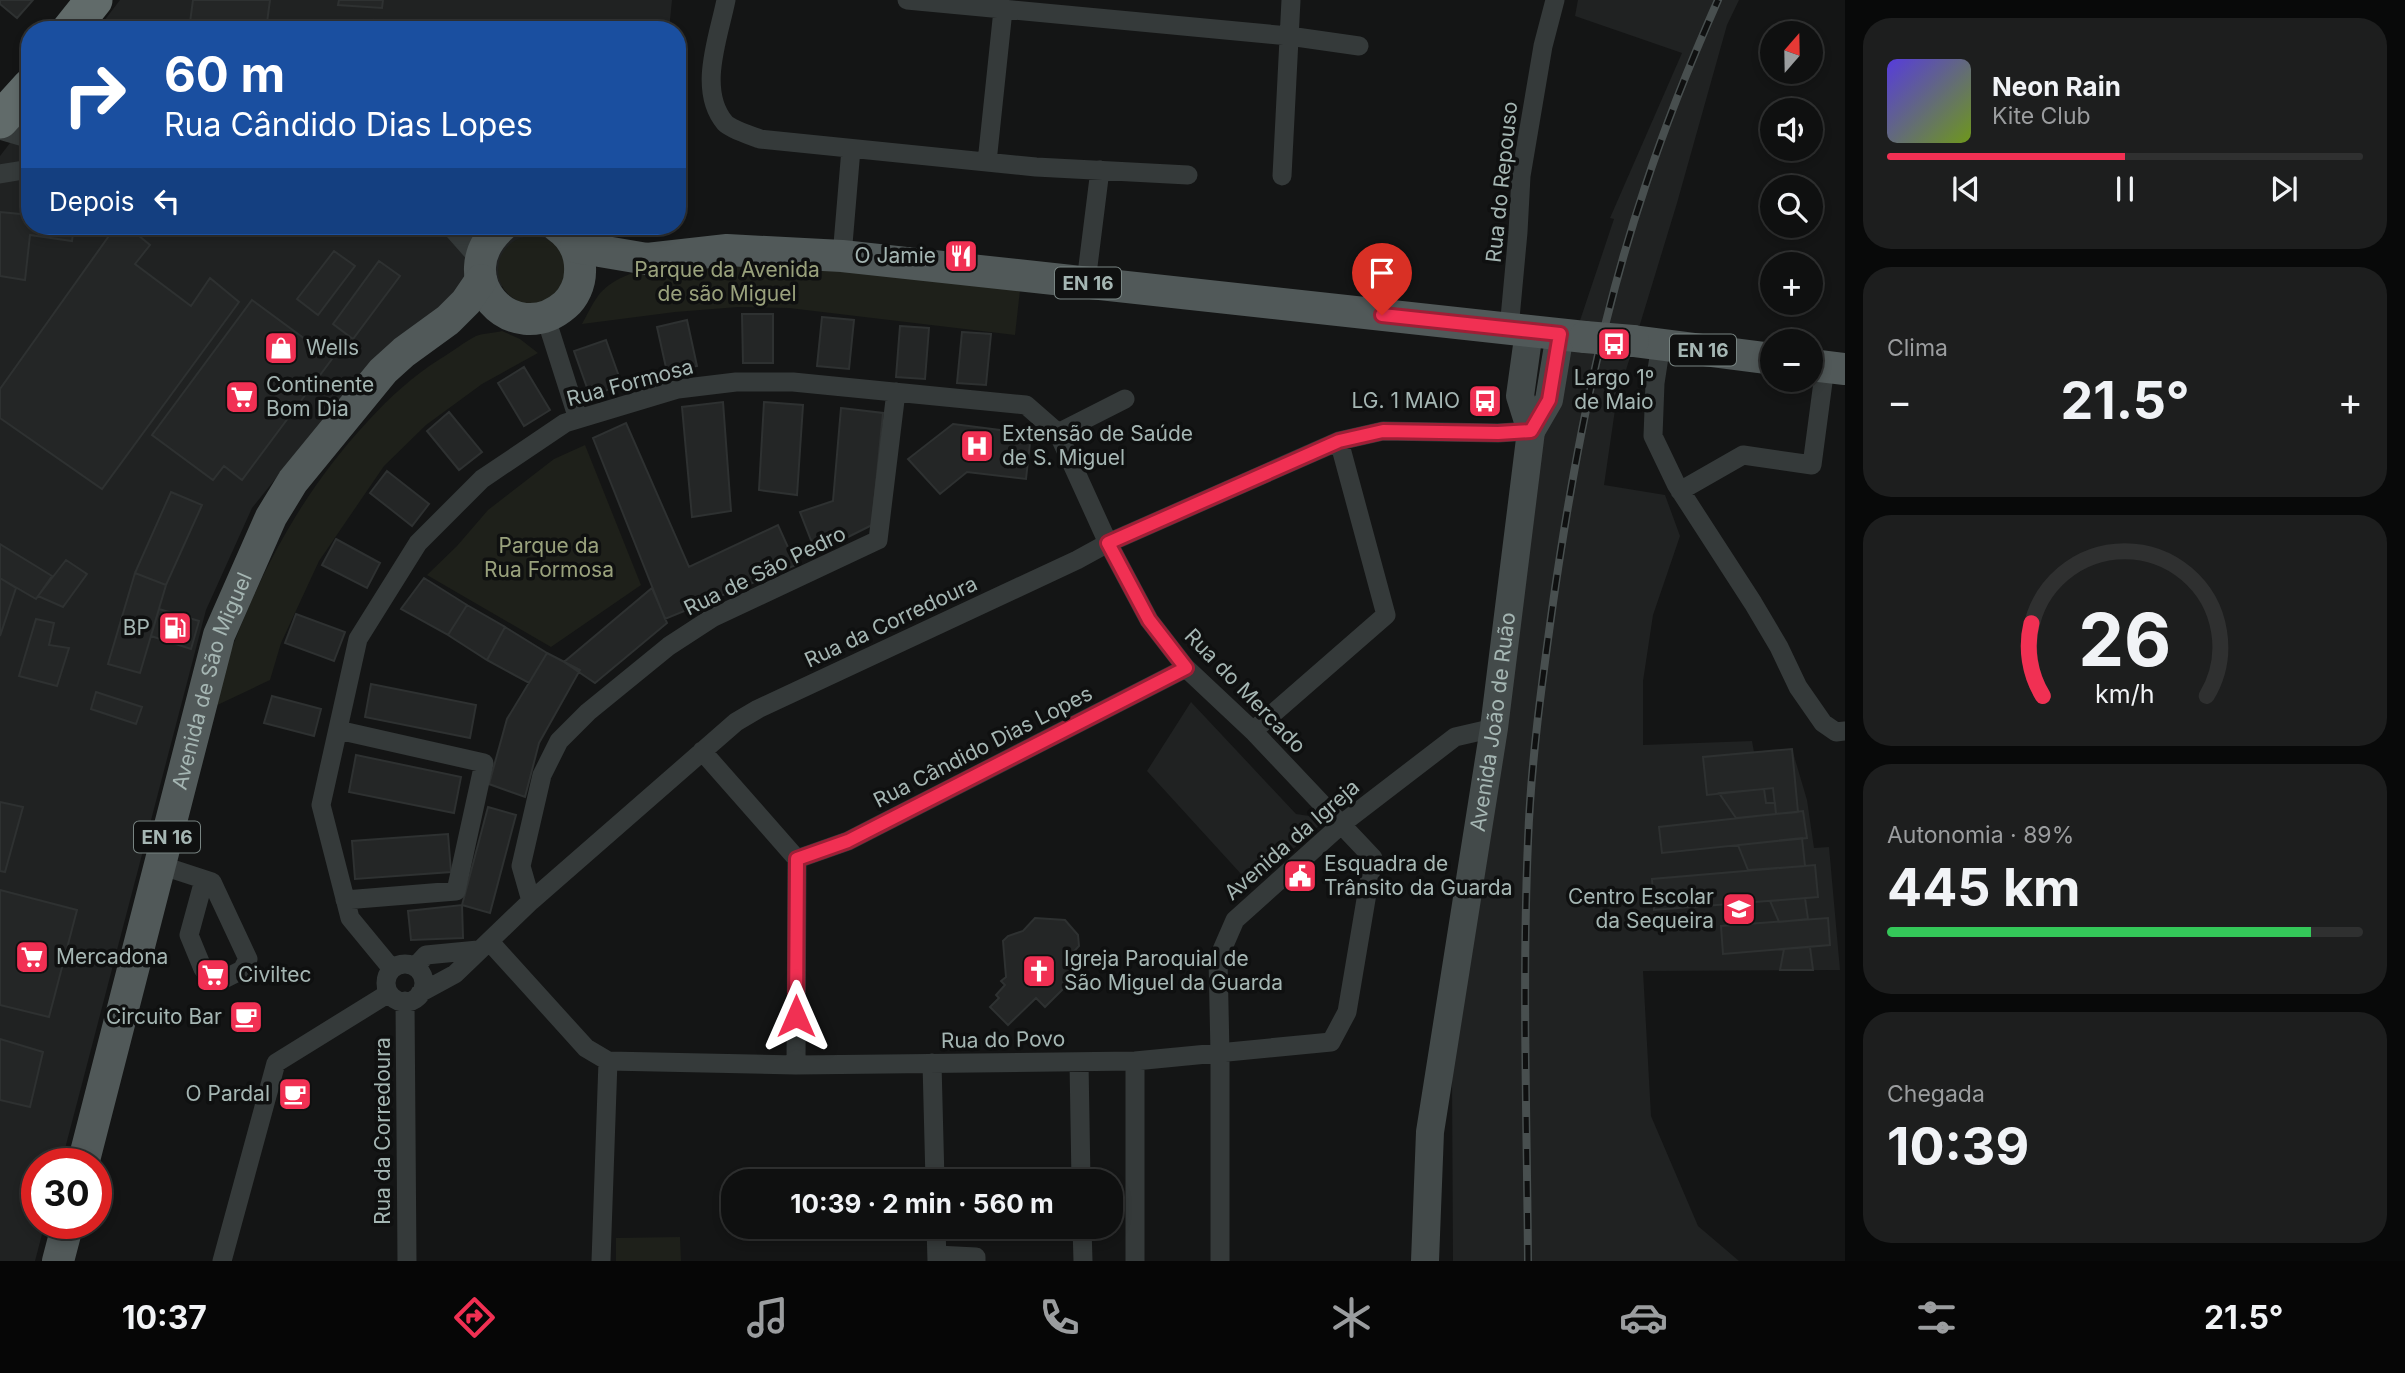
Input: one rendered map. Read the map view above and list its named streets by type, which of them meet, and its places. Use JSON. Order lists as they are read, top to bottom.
{
  "streets": {
    "main road": ["EN 16", "Avenida de São Miguel", "Avenida João de Ruão"],
    "street": [
      "Rua do Repouso",
      "Rua Formosa",
      "Rua de São Pedro",
      "Rua da Corredoura",
      "Rua do Mercado",
      "Rua Cândido Dias Lopes",
      "Avenida da Igreja",
      "Rua do Povo"
    ]
  },
  "crossings": [
    ["Rua do Repouso", "EN 16"],
    ["EN 16", "Avenida de São Miguel"],
    ["Rua Formosa", "Rua de São Pedro"],
    ["Rua Formosa", "Rua da Corredoura"],
    ["Rua Formosa", "Rua do Mercado"],
    ["Rua de São Pedro", "Rua da Corredoura"],
    ["Rua da Corredoura", "Rua do Mercado"],
    ["Rua da Corredoura", "Avenida João de Ruão"],
    ["Rua do Mercado", "Rua Cândido Dias Lopes"],
    ["Rua do Mercado", "Avenida da Igreja"],
    ["Rua do Mercado", "Rua do Povo"],
    ["Avenida João de Ruão", "Avenida da Igreja"],
    ["Avenida da Igreja", "Rua do Povo"]
  ],
  "parks": ["Parque da Avenida de são Miguel", "Parque da Rua Formosa"],
  "places": {
    "restaurant": ["O Jamie"],
    "bus stop": ["Largo 1º de Maio", "LG. 1 MAIO"],
    "shop": ["Wells"],
    "supermarket": ["Continente Bom Dia", "Mercadona", "Civiltec"],
    "hospital": ["Extensão de Saúde de S. Miguel"],
    "fuel station": ["BP"],
    "public building": ["Esquadra de Trânsito da Guarda"],
    "school or university": ["Centro Escolar da Sequeira"],
    "church": ["Igreja Paroquial de São Miguel da Guarda"],
    "cafe": ["Circuito Bar", "O Pardal"]
  },
  "north": "top",
  "page": {
    "map_buttons": ["+", "−"],
    "turn": ["60 m", "Rua Cândido Dias Lopes"],
    "song": ["Neon Rain", "Kite Club"],
    "then": "Depois",
    "tile": [
      "Clima",
      ["Autonomia · 89%", "445 km"],
      ["Chegada", "10:39"]
    ],
    "heat": ["−", "21.5°", "+"],
    "limit": "30",
    "trip": "10:39 · 2 min · 560 m",
    "tabs": ["10:37", "21.5°"],
    "gauge": ["26", "km/h"]
  }
}
